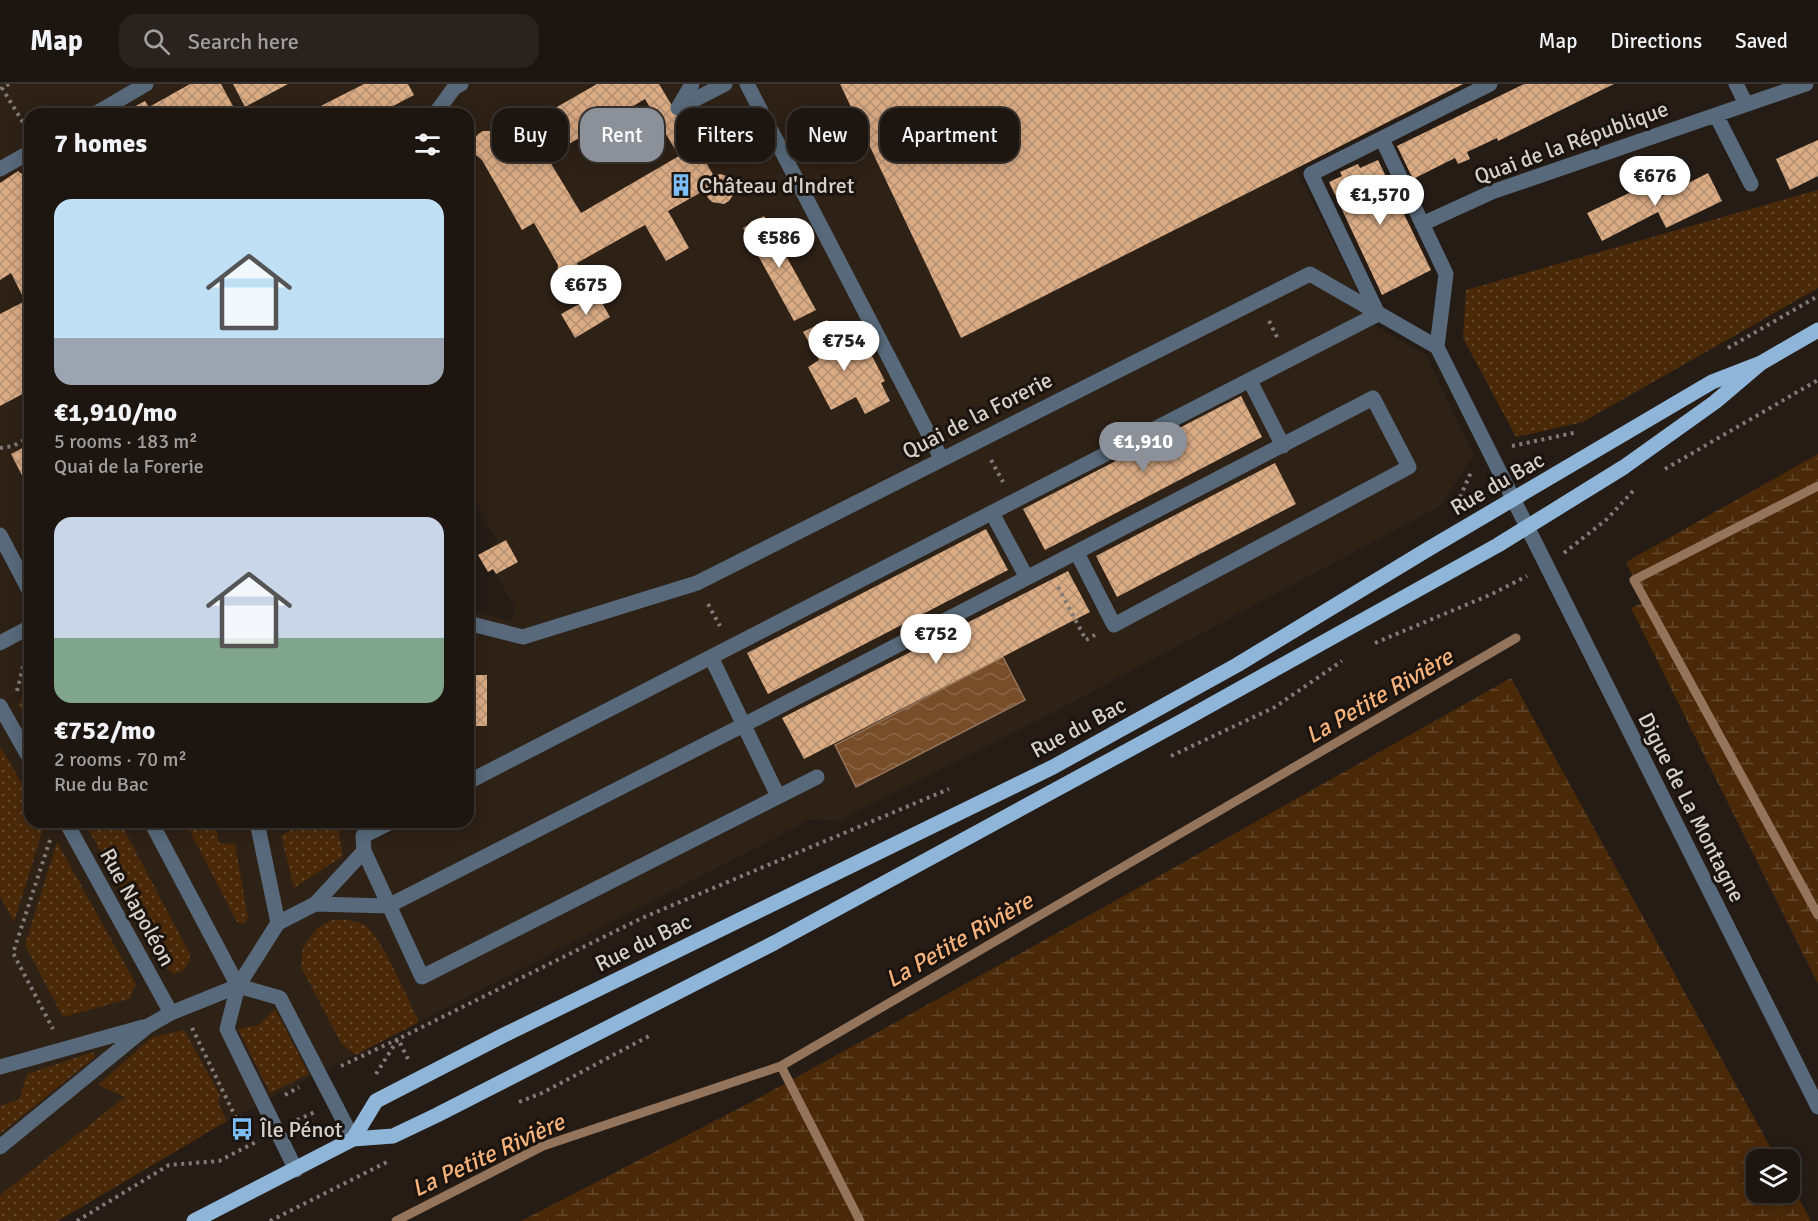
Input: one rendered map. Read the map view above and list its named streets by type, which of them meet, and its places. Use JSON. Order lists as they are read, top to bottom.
{
  "streets": {
    "main road": ["Rue du Bac"],
    "street": [
      "Quai de la République",
      "Quai de la Forerie",
      "Digue de La Montagne",
      "Rue Napoléon"
    ]
  },
  "crossings": [
    ["Quai de la Forerie", "Digue de La Montagne"],
    ["Rue du Bac", "Digue de La Montagne"]
  ],
  "water": ["La Petite Rivière"],
  "places": {
    "building": ["Château d'Indret"],
    "bus stop": ["Île Pénot"]
  },
  "page": {
    "header": "Map",
    "search": "Search here",
    "nav": ["Map", "Directions", "Saved"],
    "chip": [
      "Buy",
      "Rent",
      "Filters",
      "New",
      "Apartment"
    ],
    "heading": "7 homes",
    "price": [
      "€676",
      "€1,570",
      "€586",
      "€675",
      "€754",
      "€1,910",
      "€752"
    ],
    "list": [
      {
        "name": "€1,910/mo",
        "note": "5 rooms · 183 m² · Quai de la Forerie"
      },
      {
        "name": "€752/mo",
        "note": "2 rooms · 70 m² · Rue du Bac"
      }
    ]
  }
}
